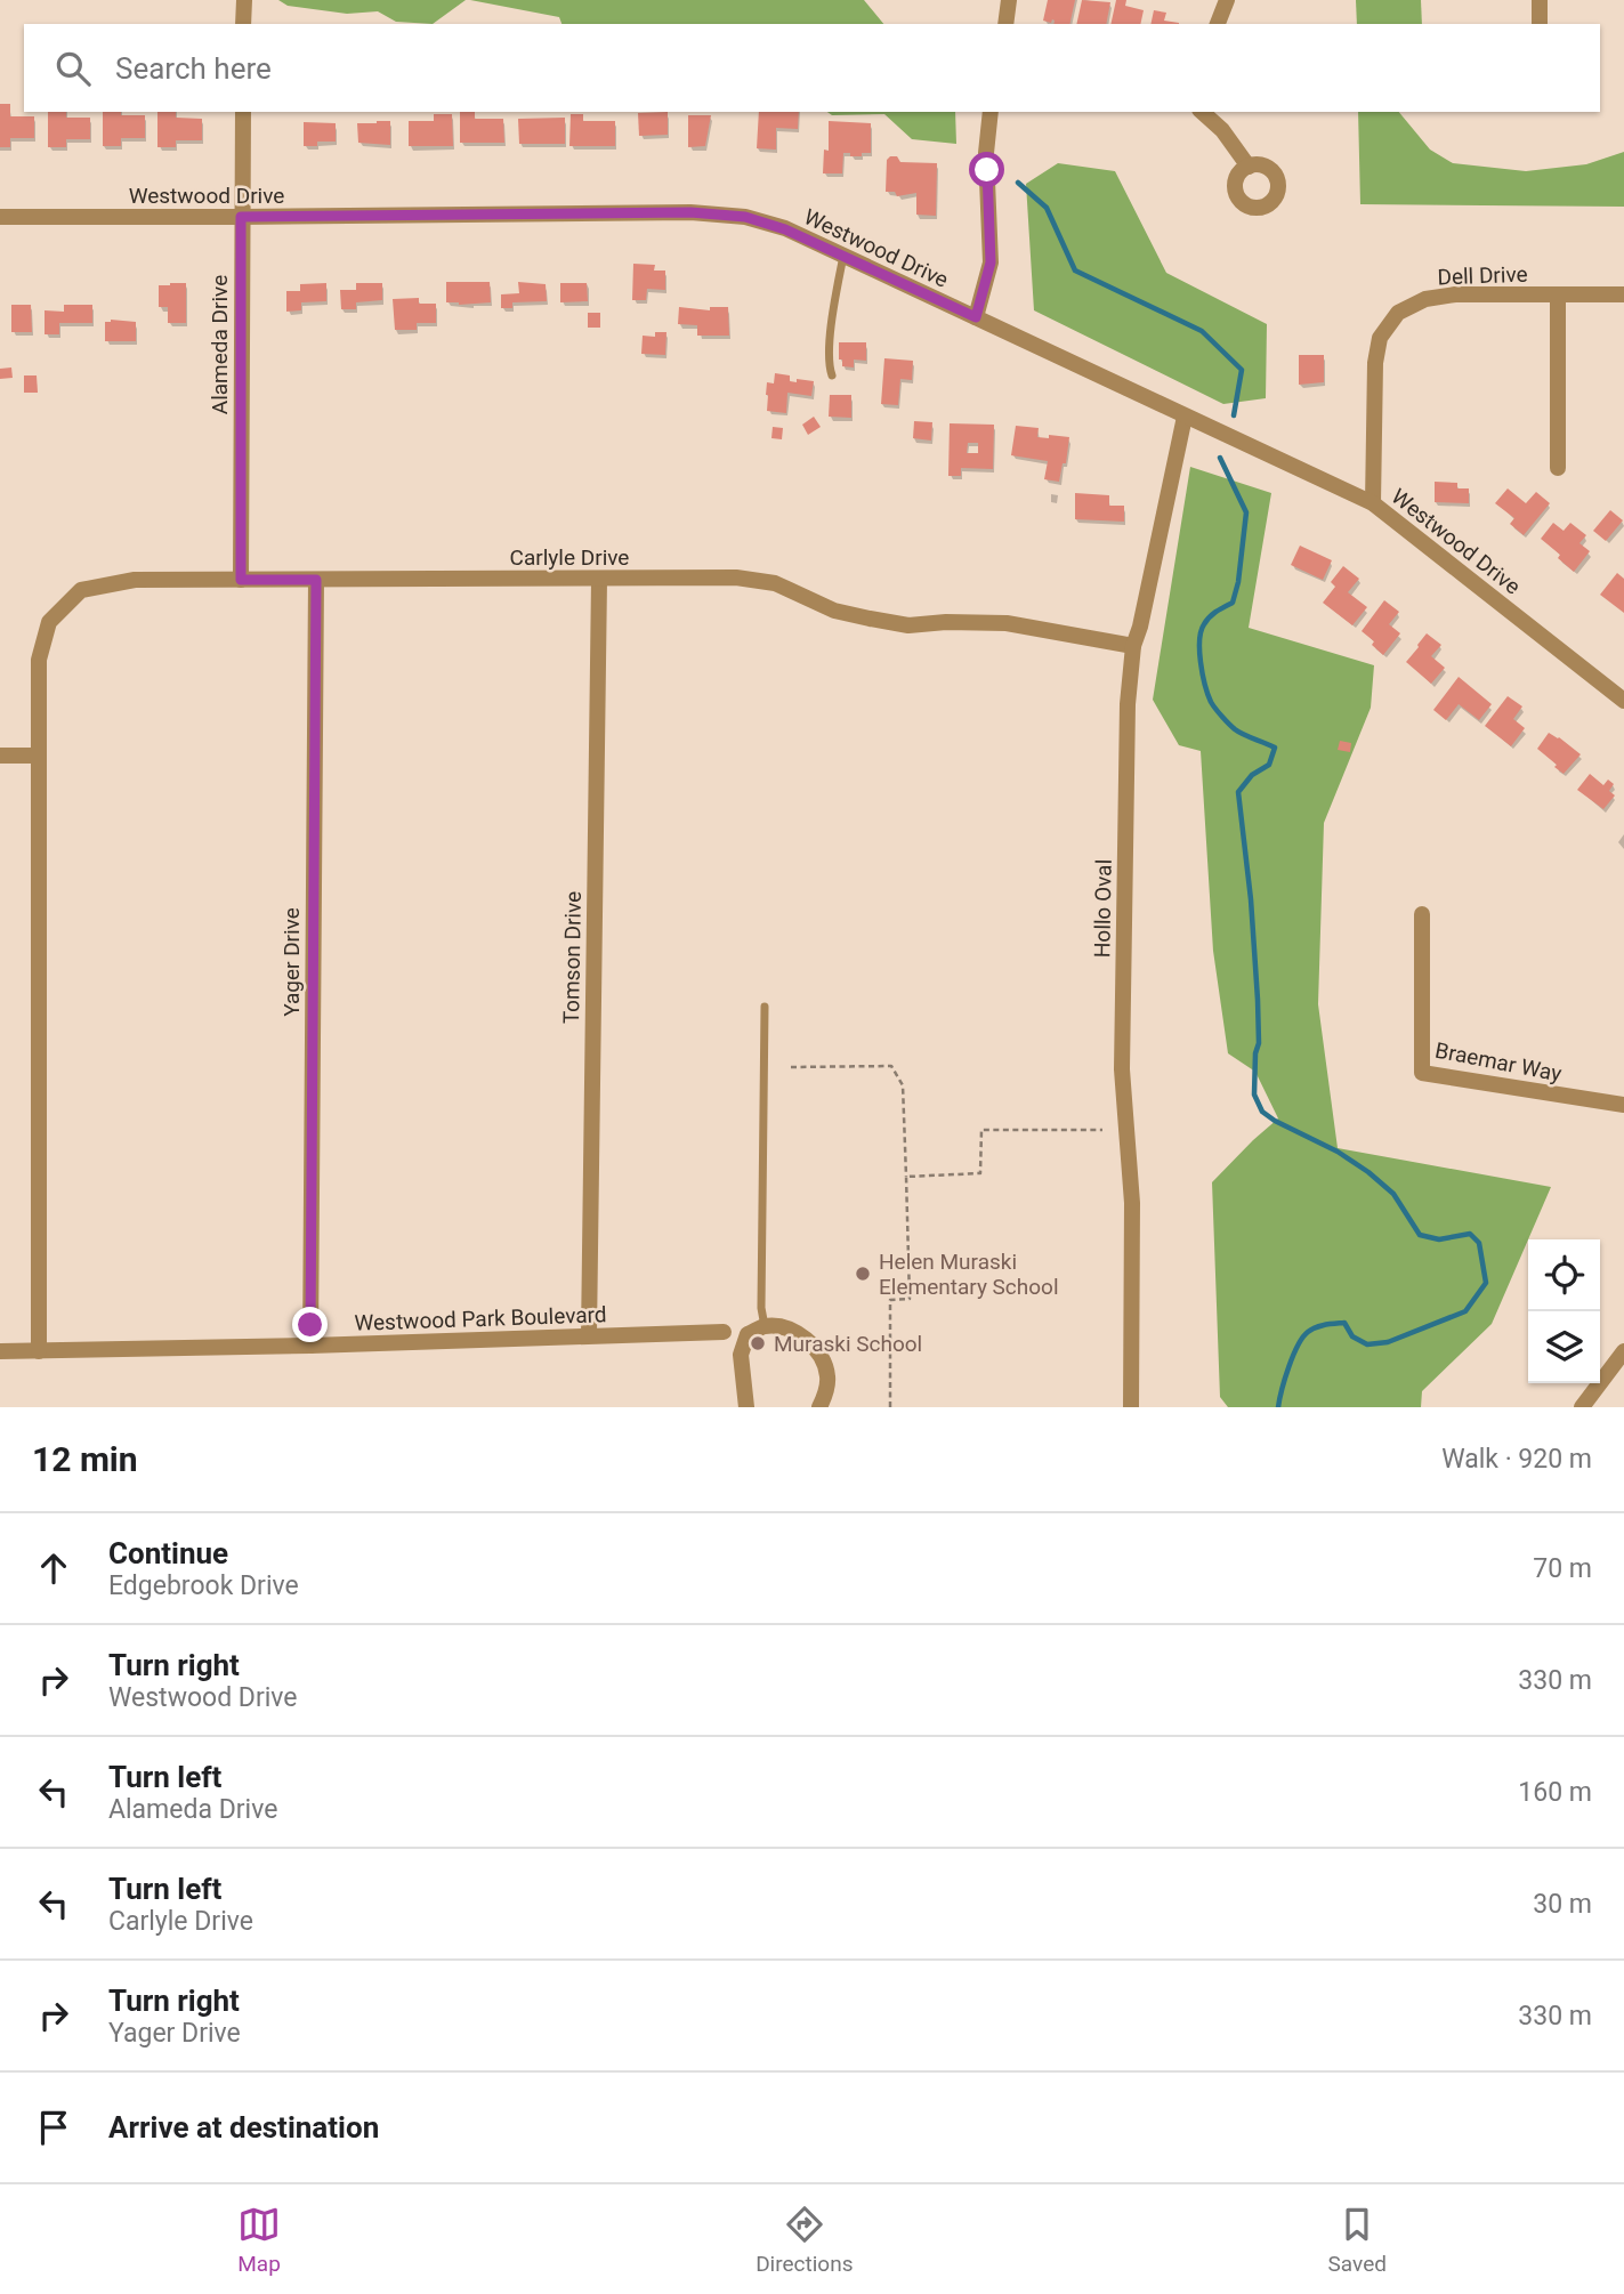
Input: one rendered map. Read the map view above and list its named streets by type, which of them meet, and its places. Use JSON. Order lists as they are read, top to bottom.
{
  "streets": {
    "street": [
      "Westwood Drive",
      "Dell Drive",
      "Alameda Drive",
      "Carlyle Drive",
      "Hollo Oval",
      "Tomson Drive",
      "Yager Drive",
      "Braemar Way",
      "Westwood Park Boulevard"
    ]
  },
  "crossings": [
    ["Westwood Drive", "Dell Drive"],
    ["Westwood Drive", "Alameda Drive"],
    ["Westwood Drive", "Hollo Oval"],
    ["Alameda Drive", "Carlyle Drive"],
    ["Carlyle Drive", "Hollo Oval"],
    ["Carlyle Drive", "Tomson Drive"],
    ["Carlyle Drive", "Yager Drive"],
    ["Carlyle Drive", "Westwood Park Boulevard"],
    ["Tomson Drive", "Westwood Park Boulevard"],
    ["Yager Drive", "Westwood Park Boulevard"]
  ],
  "places": ["Helen Muraski Elementary School", "Muraski School"],
  "page": {
    "search": "Search here",
    "heading": ["12 min", "Walk · 920 m"],
    "list": [
      ["Continue", "Edgebrook Drive", "70 m"],
      ["Turn right", "Westwood Drive", "330 m"],
      ["Turn left", "Alameda Drive", "160 m"],
      ["Turn left", "Carlyle Drive", "30 m"],
      ["Turn right", "Yager Drive", "330 m"],
      "Arrive at destination"
    ],
    "nav": ["Map", "Directions", "Saved"]
  }
}
